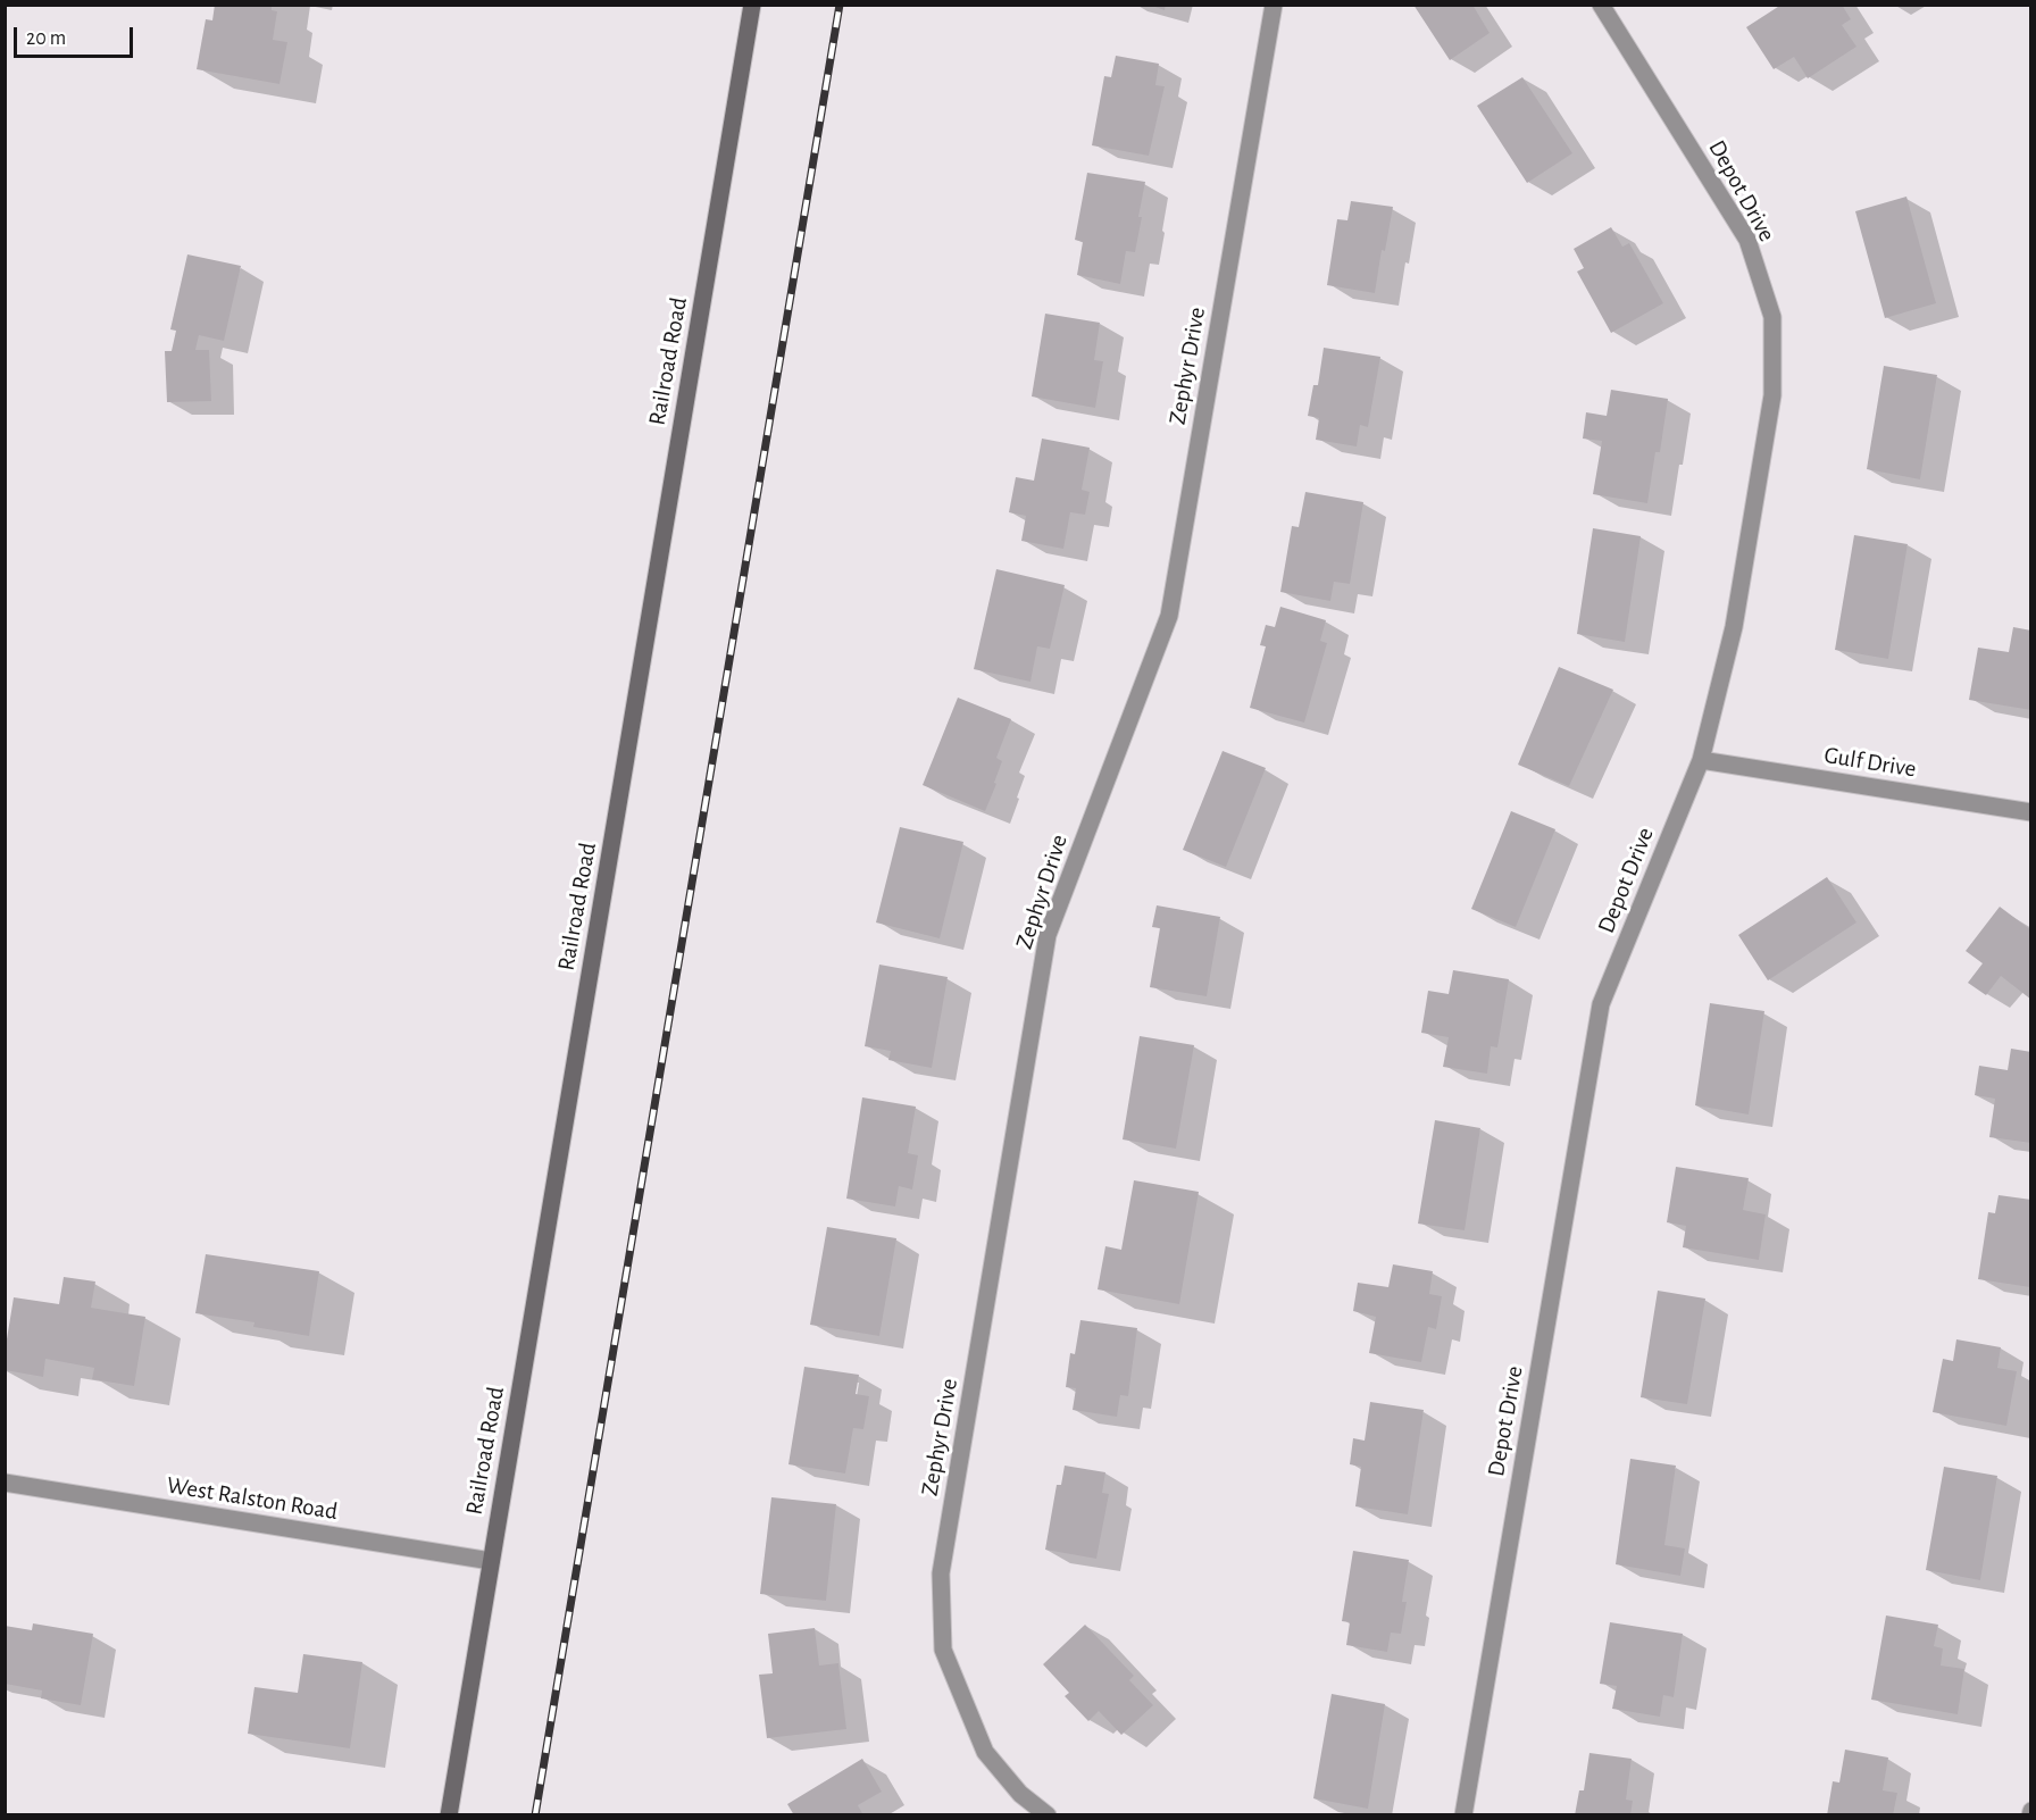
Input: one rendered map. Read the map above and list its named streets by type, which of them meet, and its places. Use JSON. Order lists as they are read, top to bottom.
{
  "streets": {
    "street": [
      "Depot Drive",
      "Railroad Road",
      "Zephyr Drive",
      "Gulf Drive",
      "West Ralston Road"
    ]
  },
  "crossings": [
    ["Depot Drive", "Gulf Drive"],
    ["Railroad Road", "West Ralston Road"]
  ],
  "scale_bar": "20 m"
}
